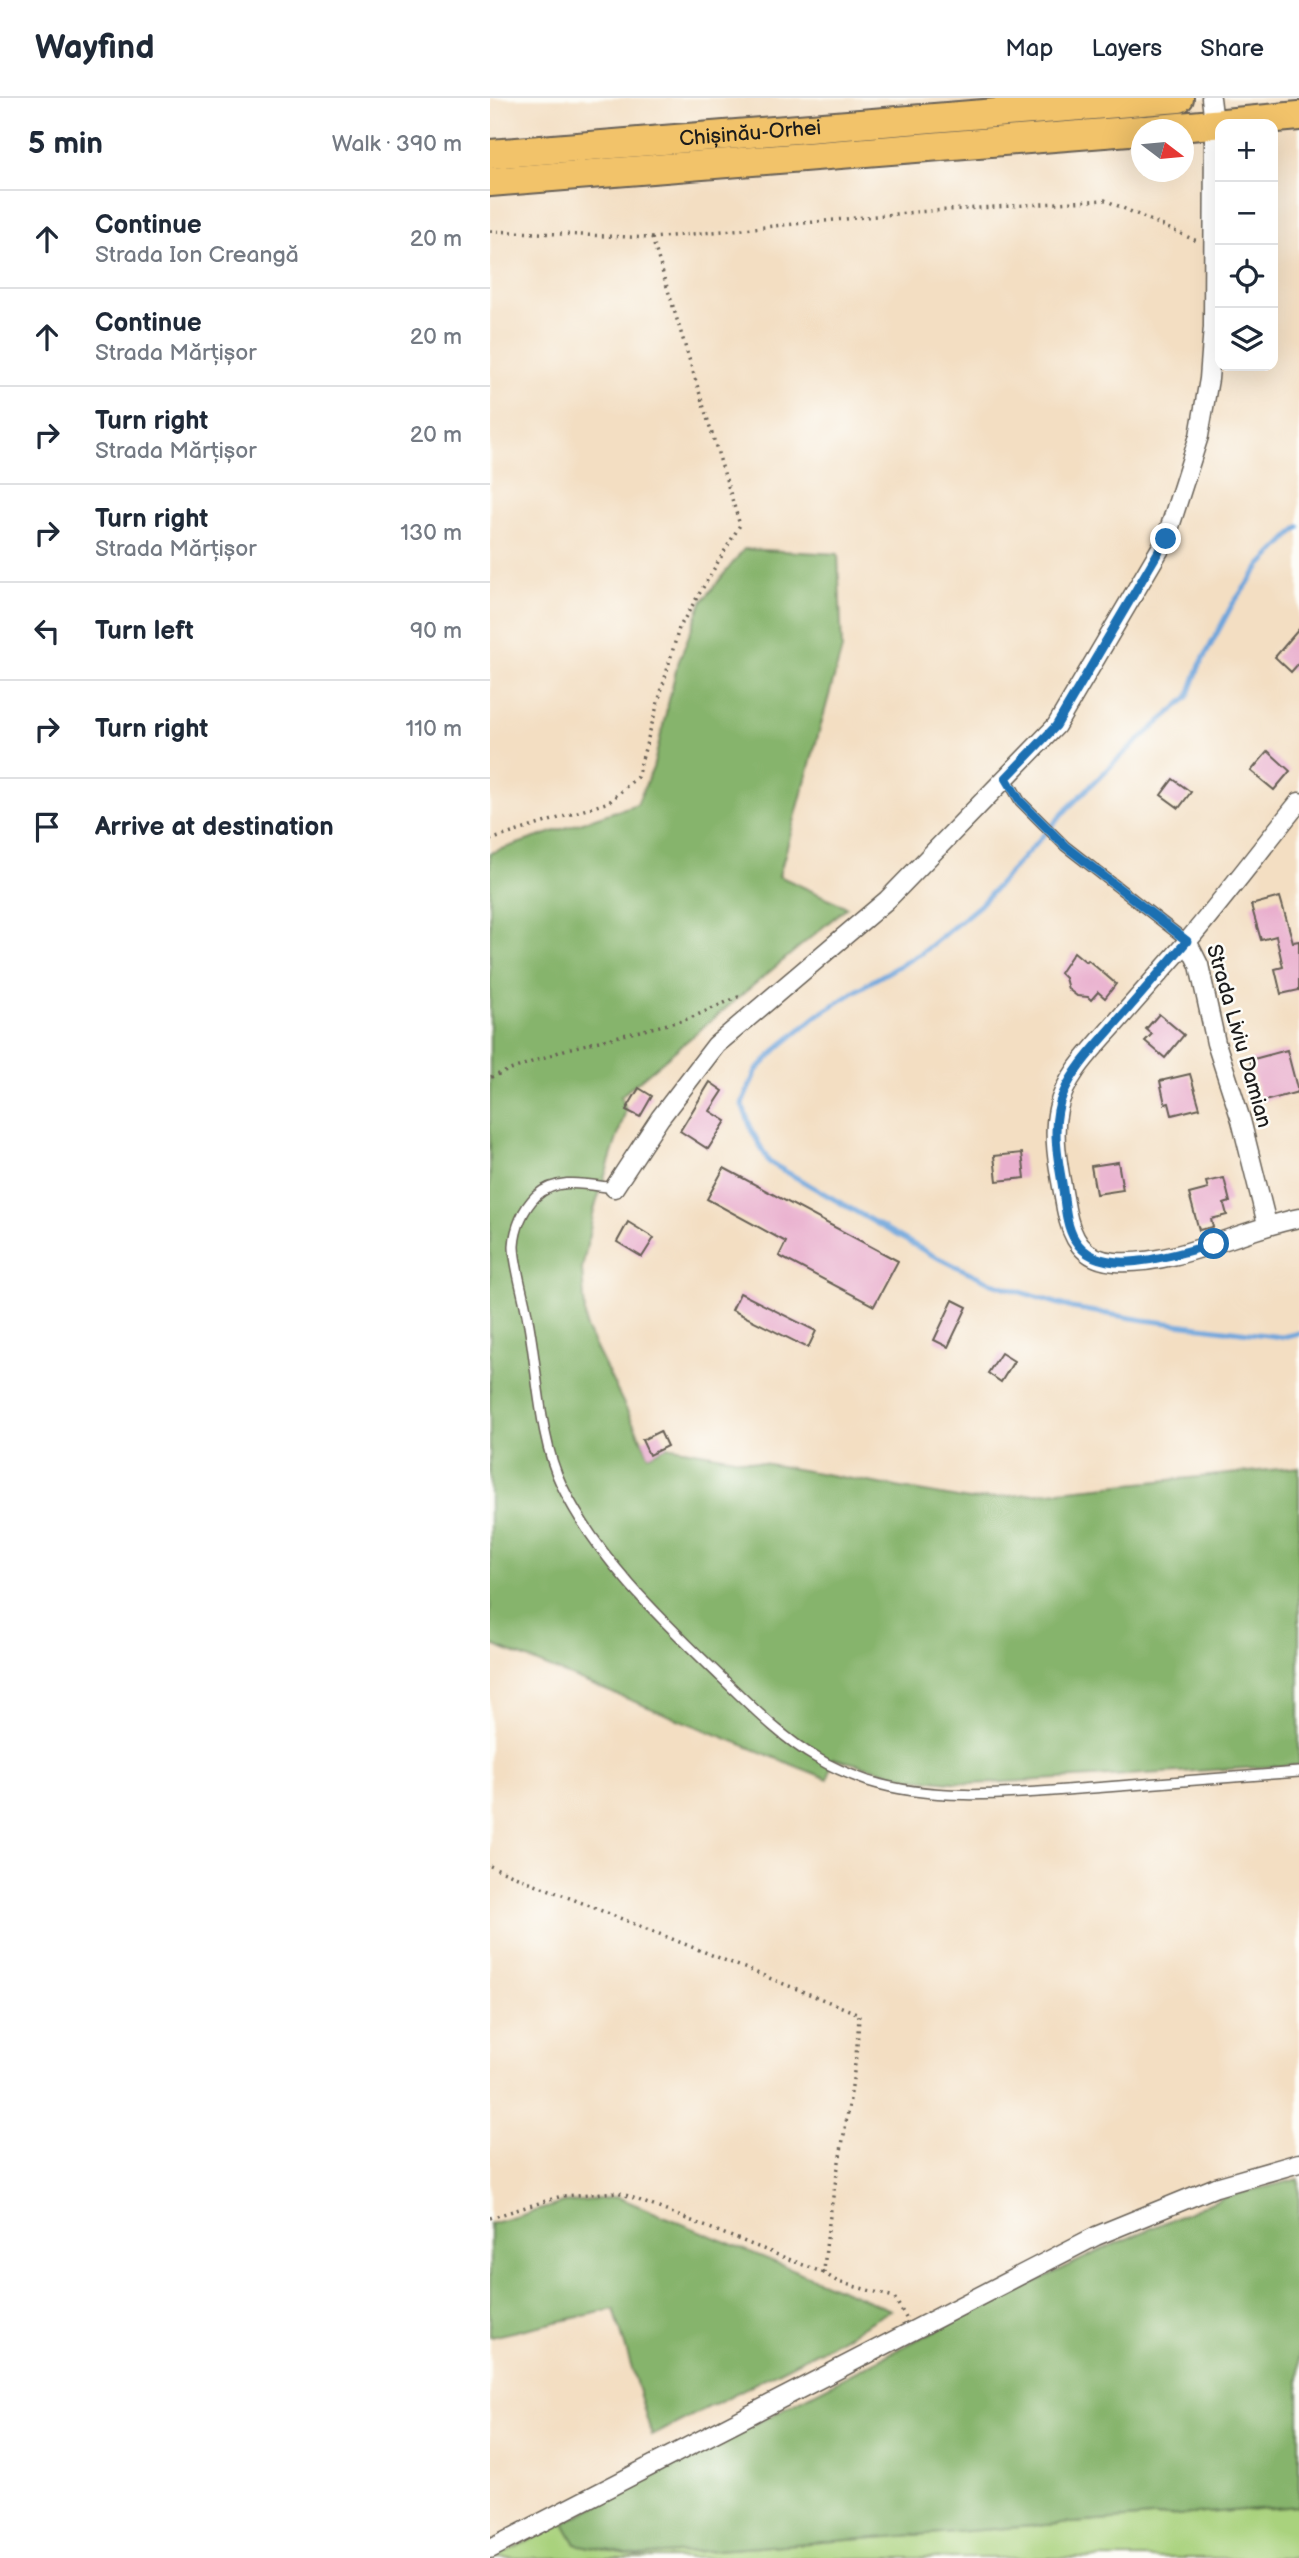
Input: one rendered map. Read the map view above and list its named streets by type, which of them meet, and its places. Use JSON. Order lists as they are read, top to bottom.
{
  "streets": {
    "main road": ["Chișinău-Orhei"],
    "street": ["Strada Liviu Damian"]
  },
  "north": "right",
  "page": {
    "header": "Wayfind",
    "nav": ["Map", "Layers", "Share"],
    "heading": ["5 min", "Walk · 390 m"],
    "map_buttons": ["+", "−"],
    "list": [
      ["Continue", "Strada Ion Creangă", "20 m"],
      ["Continue", "Strada Mărțișor", "20 m"],
      ["Turn right", "Strada Mărțișor", "20 m"],
      ["Turn right", "Strada Mărțișor", "130 m"],
      ["Turn left", "90 m"],
      ["Turn right", "110 m"],
      "Arrive at destination"
    ]
  }
}
